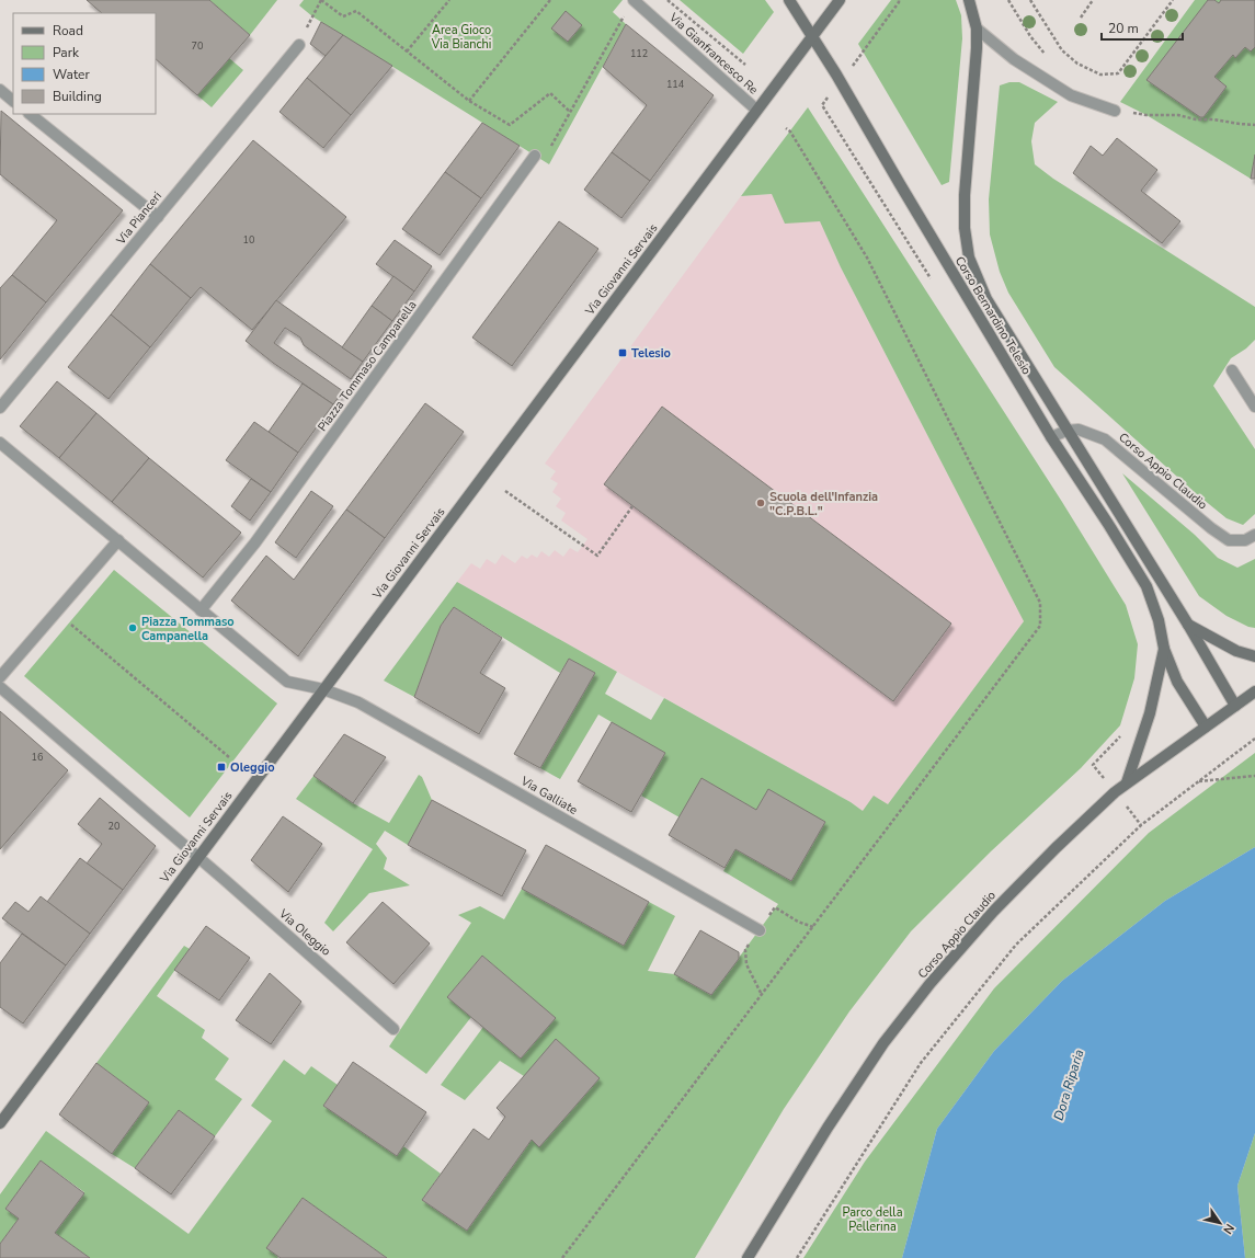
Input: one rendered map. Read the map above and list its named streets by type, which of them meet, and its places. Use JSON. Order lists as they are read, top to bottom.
{
  "streets": {
    "street": [
      "Via Gianfrancesco Re",
      "Via Pianceri",
      "Via Giovanni Servais",
      "Corso Bernardino Telesio",
      "Piazza Tommaso Campanella",
      "Corso Appio Claudio",
      "Via Galliate",
      "Via Oleggio"
    ]
  },
  "crossings": [
    ["Via Gianfrancesco Re", "Via Giovanni Servais"],
    ["Via Giovanni Servais", "Corso Bernardino Telesio"],
    ["Via Giovanni Servais", "Via Galliate"],
    ["Via Giovanni Servais", "Via Oleggio"],
    ["Corso Bernardino Telesio", "Corso Appio Claudio"]
  ],
  "water": ["Dora Riparia"],
  "parks": ["Area Gioco Via Bianchi", "Parco della Pellerina"],
  "places": {
    "transit": ["Telesio", "Oleggio"],
    "other": ["Scuola dell'Infanzia \"C.P.B.L.\"", "Piazza Tommaso Campanella"]
  },
  "house_numbers": [
    "70",
    "112",
    "114",
    "10",
    "16",
    "20"
  ],
  "legend": [
    "Road",
    "Park",
    "Water",
    "Building"
  ],
  "scale_bar": "20 m",
  "north": "bottom right"
}
